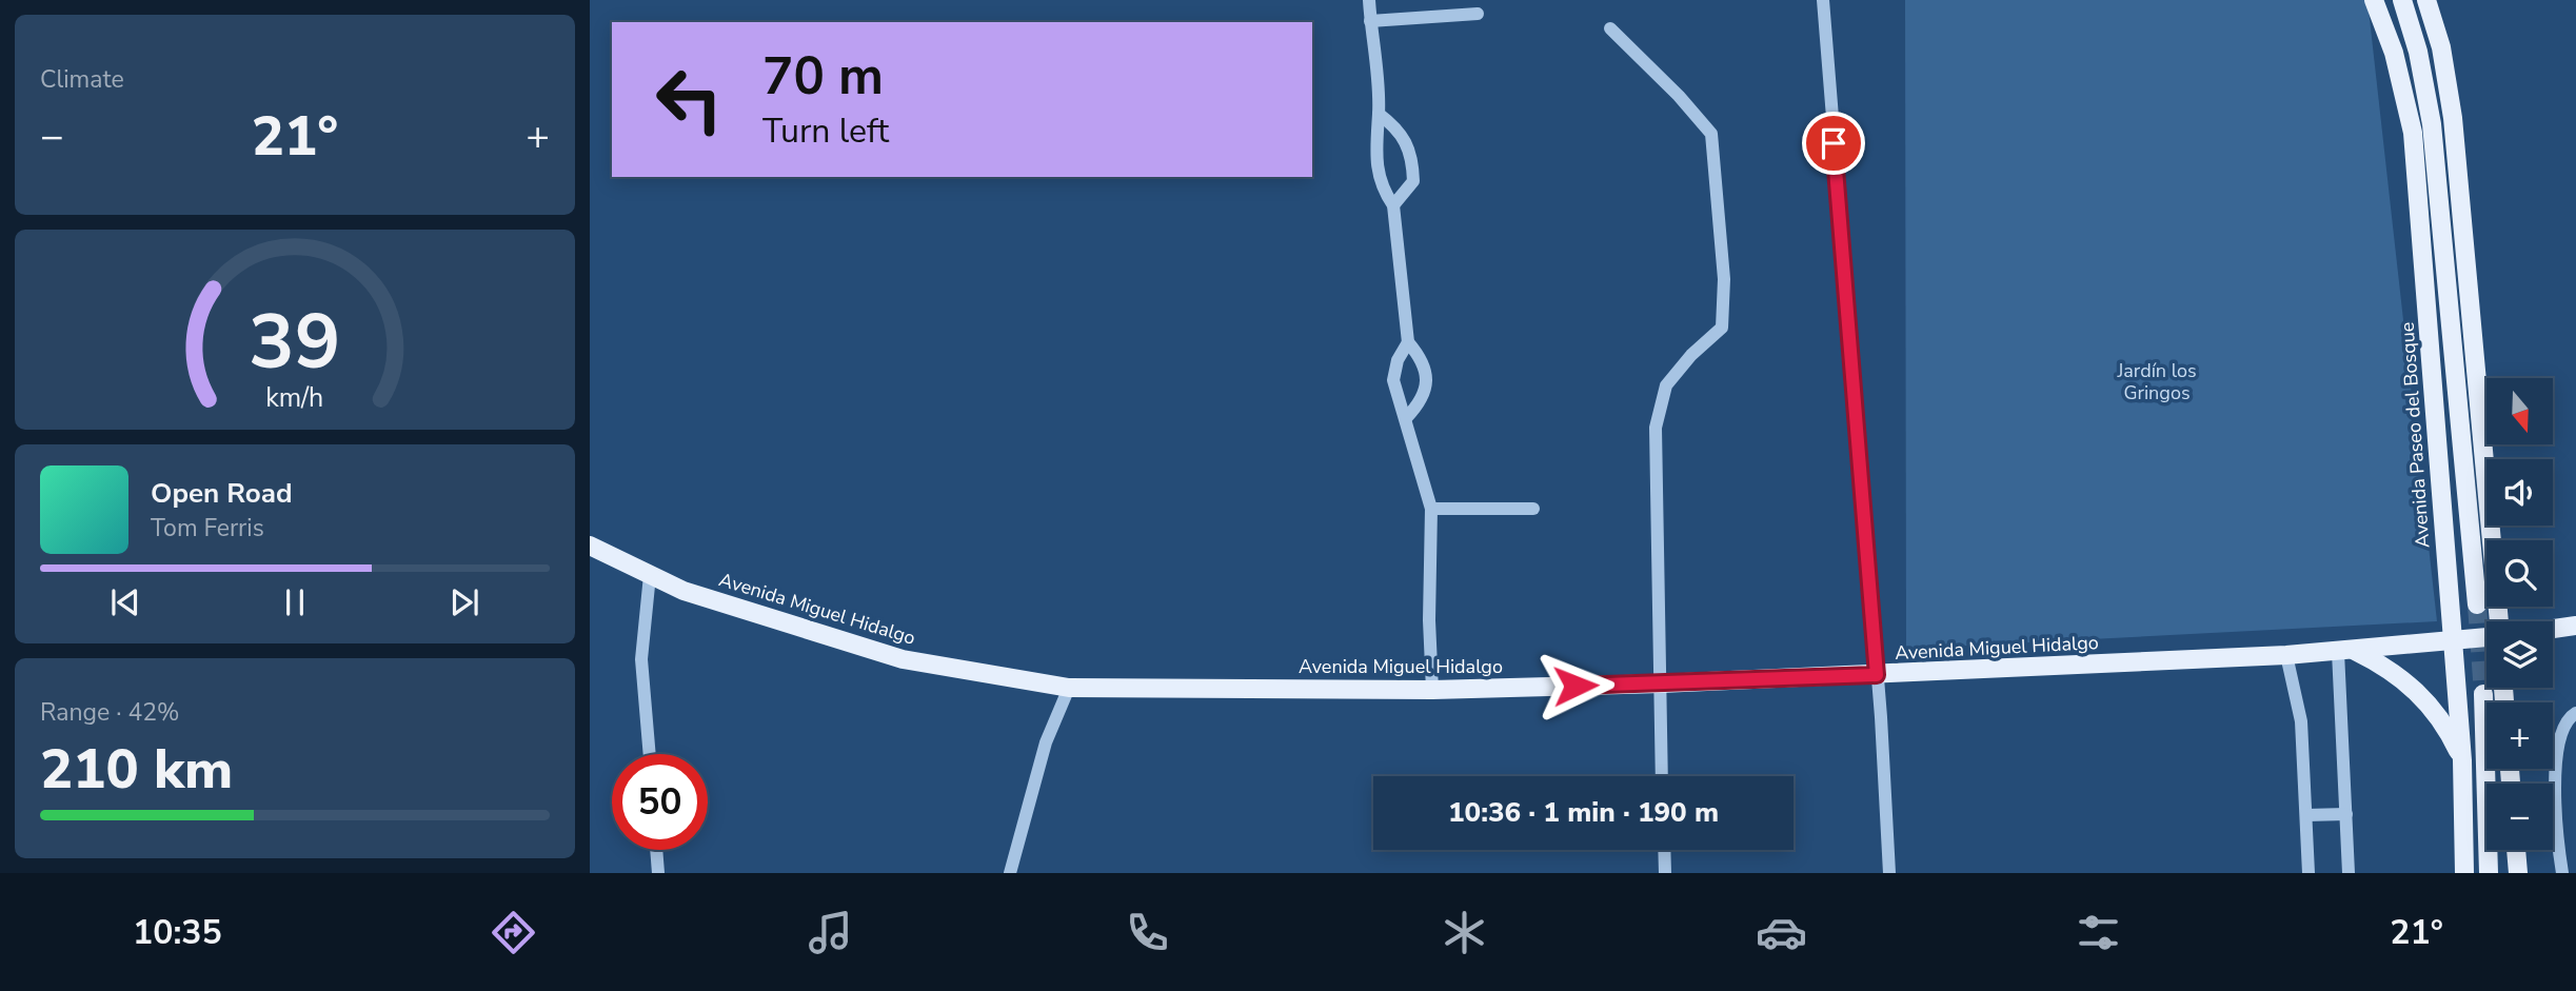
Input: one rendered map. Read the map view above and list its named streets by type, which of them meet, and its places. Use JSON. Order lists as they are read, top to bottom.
{
  "streets": {
    "main road": ["Avenida Paseo del Bosque", "Avenida Miguel Hidalgo"]
  },
  "crossings": [
    ["Avenida Paseo del Bosque", "Avenida Miguel Hidalgo"]
  ],
  "parks": ["Jardín los Gringos"],
  "north": "bottom",
  "page": {
    "tile": [
      "Climate",
      ["Range · 42%", "210 km"]
    ],
    "turn": ["70 m", "Turn left"],
    "heat": ["−", "21°", "+"],
    "map_buttons": ["+", "−"],
    "song": ["Open Road", "Tom Ferris"],
    "limit": "50",
    "trip": "10:36 · 1 min · 190 m",
    "tabs": ["10:35", "21°"],
    "gauge": ["39", "km/h"]
  }
}
